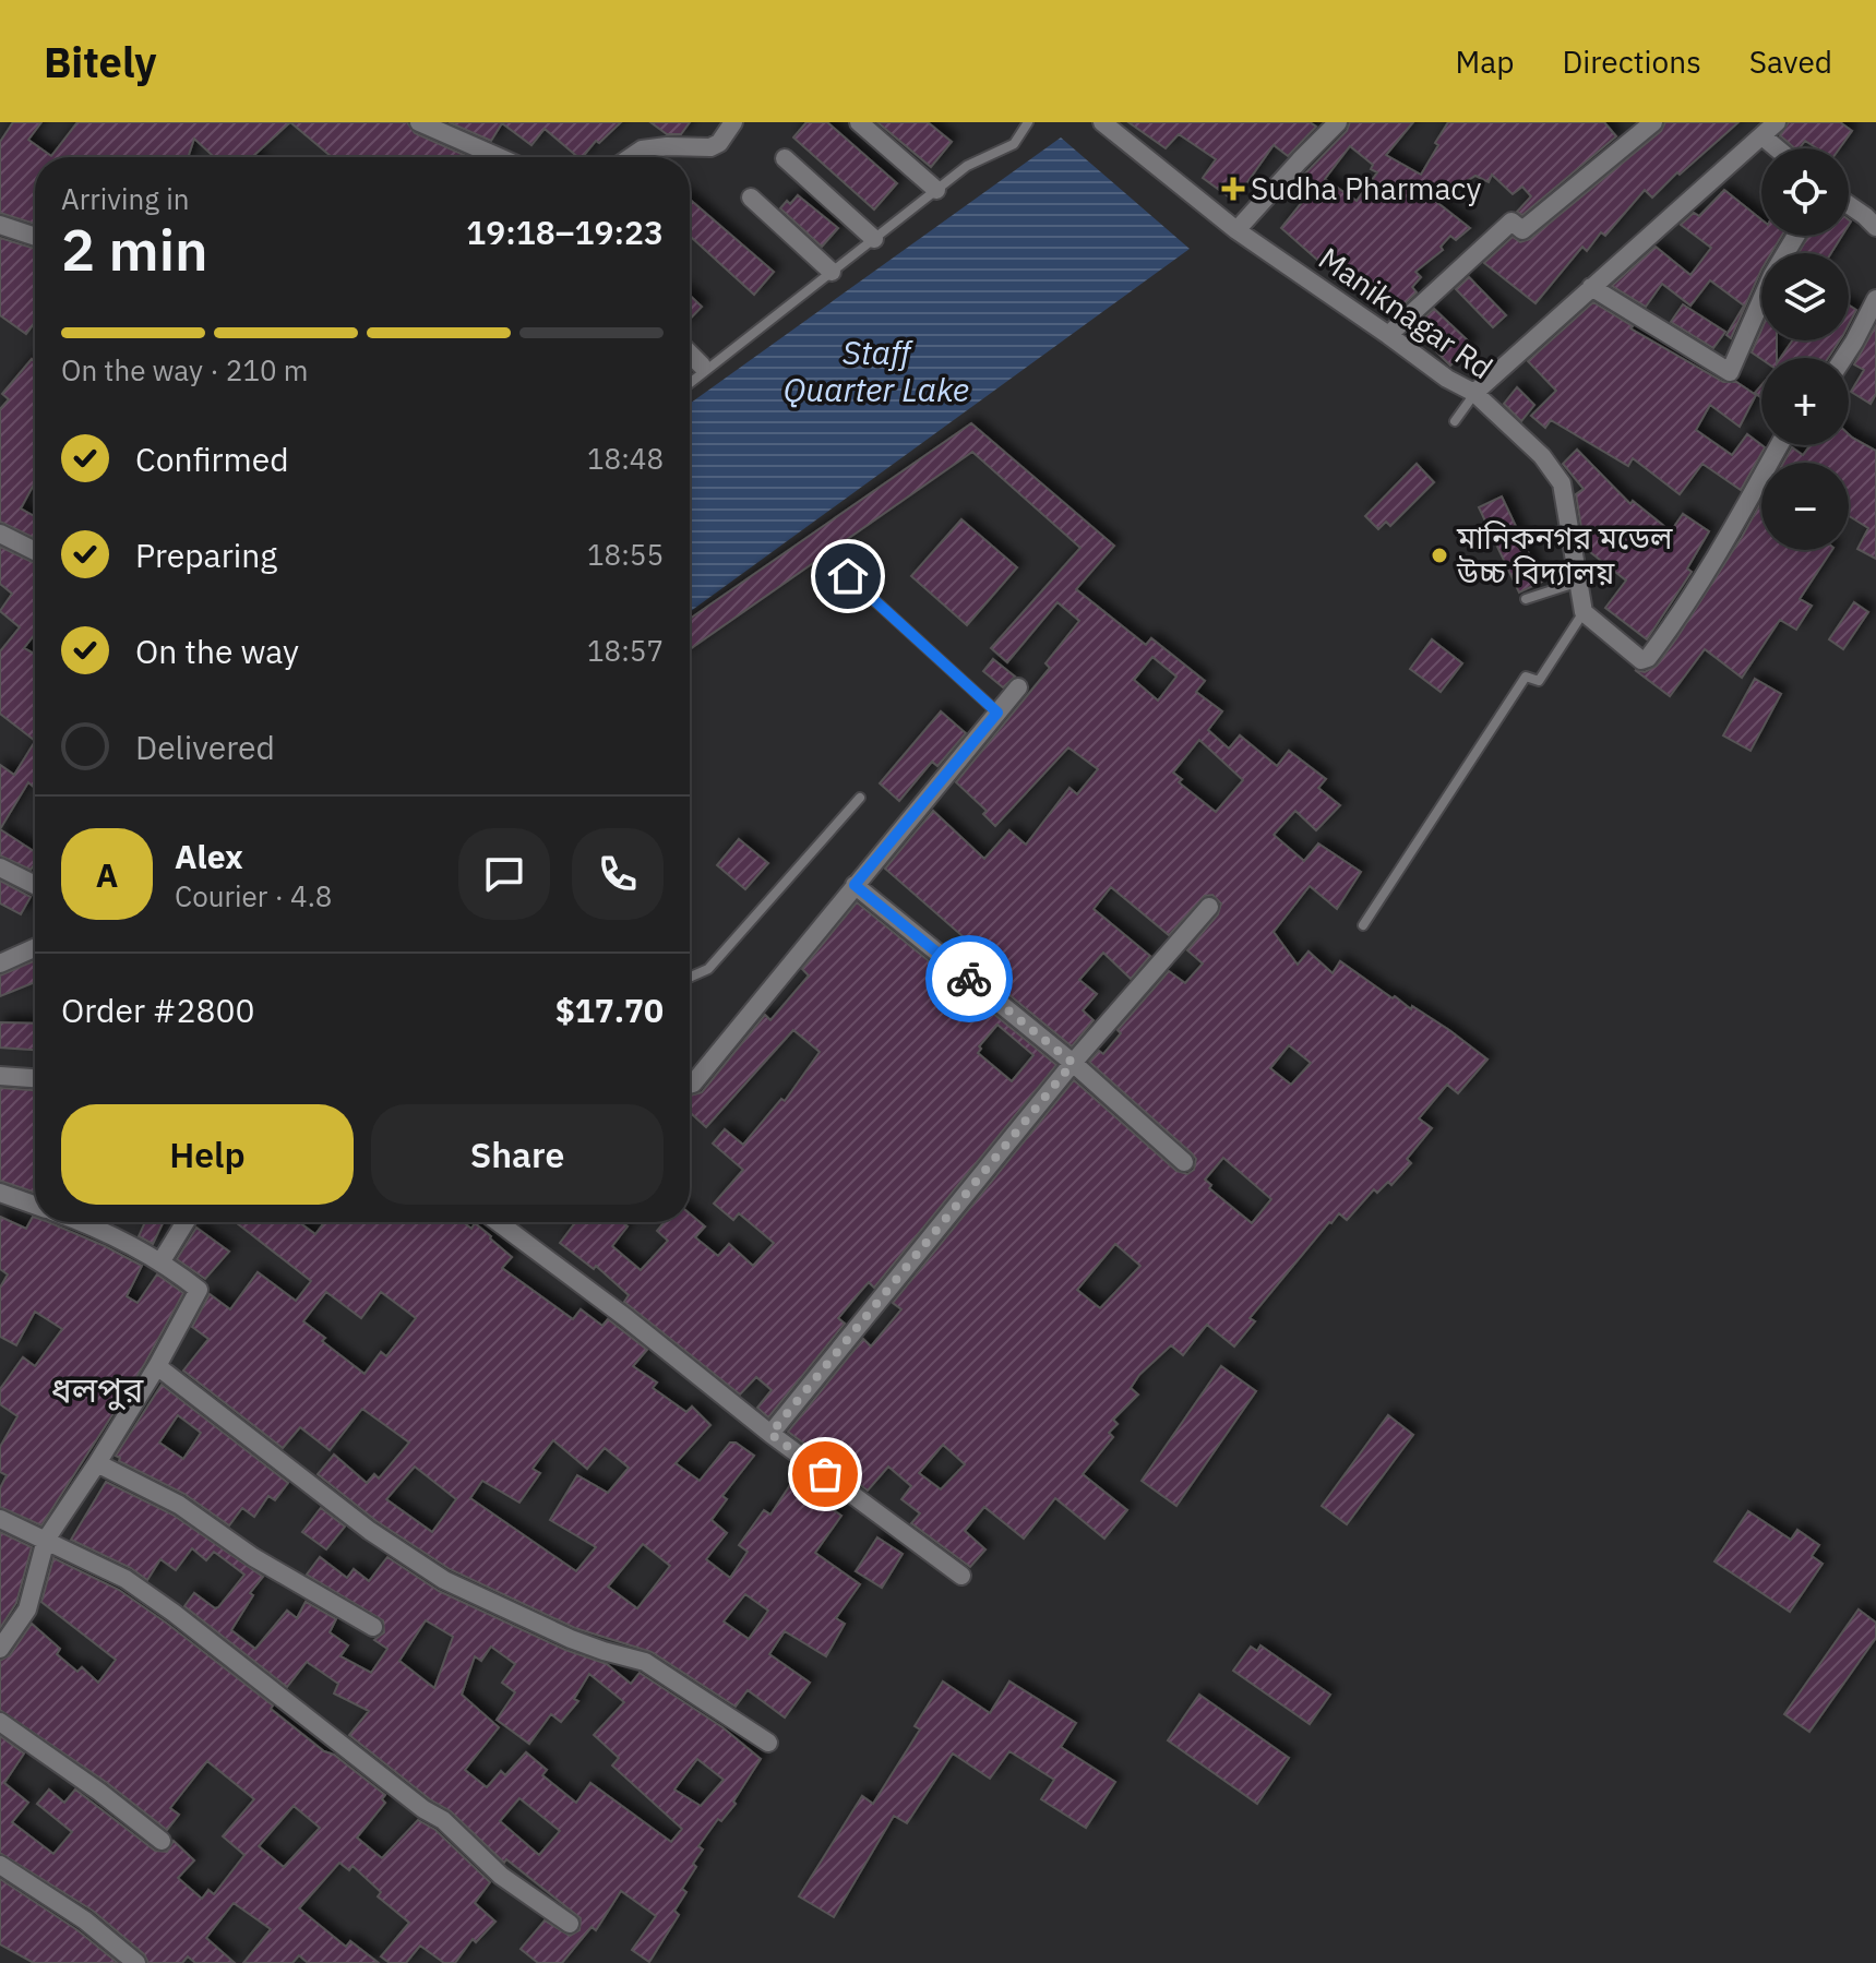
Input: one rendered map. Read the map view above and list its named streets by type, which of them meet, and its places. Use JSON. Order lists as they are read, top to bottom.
{
  "streets": {
    "street": ["Maniknagar Rd"]
  },
  "districts": ["ধলপুর"],
  "water": ["Staff Quarter Lake"],
  "places": {
    "health": ["Sudha Pharmacy"],
    "other": ["মানিকনগর মডেল উচ্চ বিদ্যালয়"]
  },
  "page": {
    "header": "Bitely",
    "nav": ["Map", "Directions", "Saved"],
    "map_buttons": ["+", "−"],
    "heading": ["2 min", "Arriving in", "19:18–19:23"],
    "panel": [
      "Alex",
      "Courier · 4.8",
      "Order #2800",
      "$17.70"
    ],
    "bar": "On the way · 210 m",
    "list": [
      ["Confirmed", "18:48"],
      ["Preparing", "18:55"],
      ["On the way", "18:57"],
      "Delivered"
    ],
    "round": "A",
    "buttons": ["Help", "Share"]
  }
}
